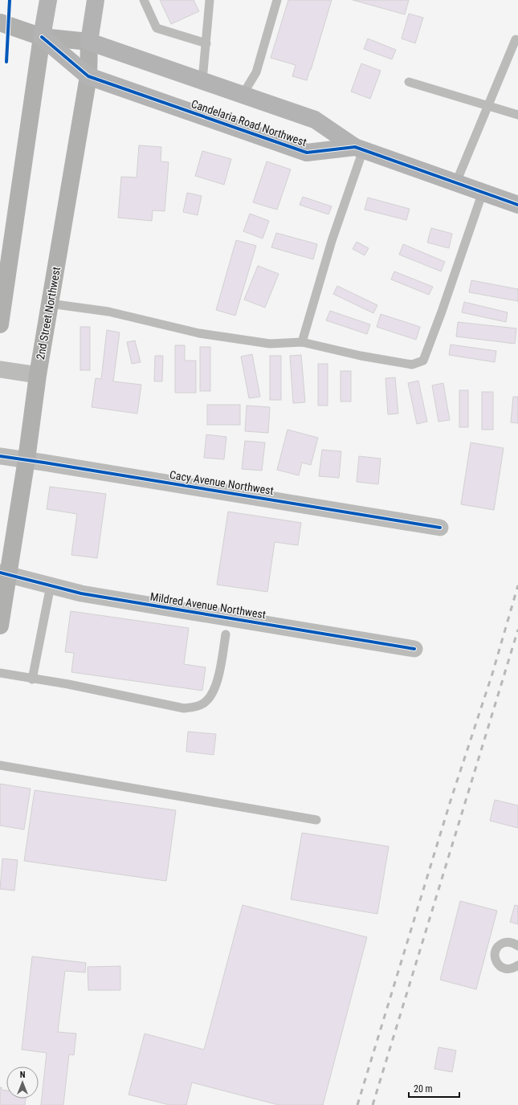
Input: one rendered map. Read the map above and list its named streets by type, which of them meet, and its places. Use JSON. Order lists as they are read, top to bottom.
{
  "streets": {
    "main road": ["Candelaria Road Northwest", "2nd Street Northwest"],
    "street": ["Cacy Avenue Northwest", "Mildred Avenue Northwest"]
  },
  "crossings": [
    ["Candelaria Road Northwest", "2nd Street Northwest"],
    ["2nd Street Northwest", "Cacy Avenue Northwest"],
    ["2nd Street Northwest", "Mildred Avenue Northwest"]
  ],
  "scale_bar": "20 m",
  "north": "top"
}
